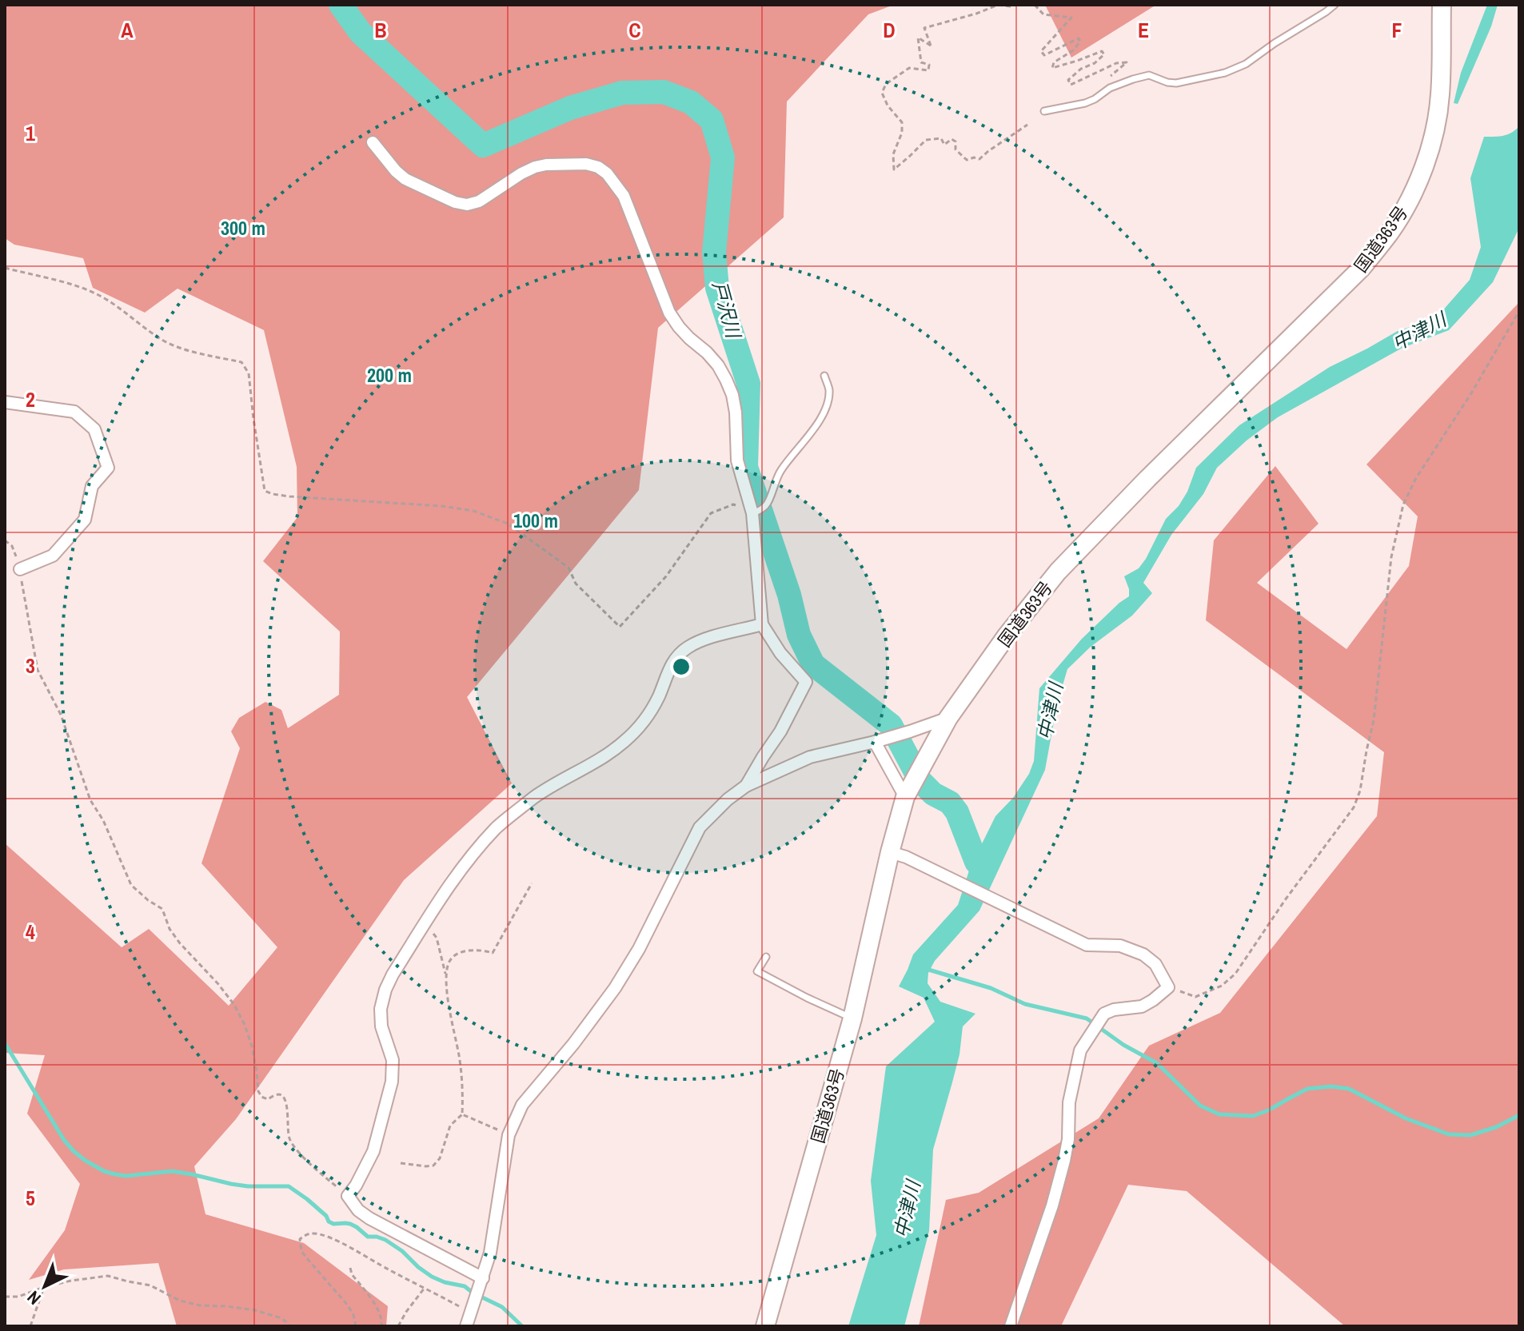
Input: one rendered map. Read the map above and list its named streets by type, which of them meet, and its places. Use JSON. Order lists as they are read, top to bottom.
{
  "streets": {
    "highway": ["国道363号"]
  },
  "water": ["戸沢川", "中津川"],
  "north": "bottom left",
  "grid": {
    "columns": [
      "A",
      "B",
      "C",
      "D",
      "E",
      "F"
    ],
    "rows": [
      "1",
      "2",
      "3",
      "4",
      "5"
    ]
  },
  "rings": ["300 m", "200 m", "100 m"]
}
